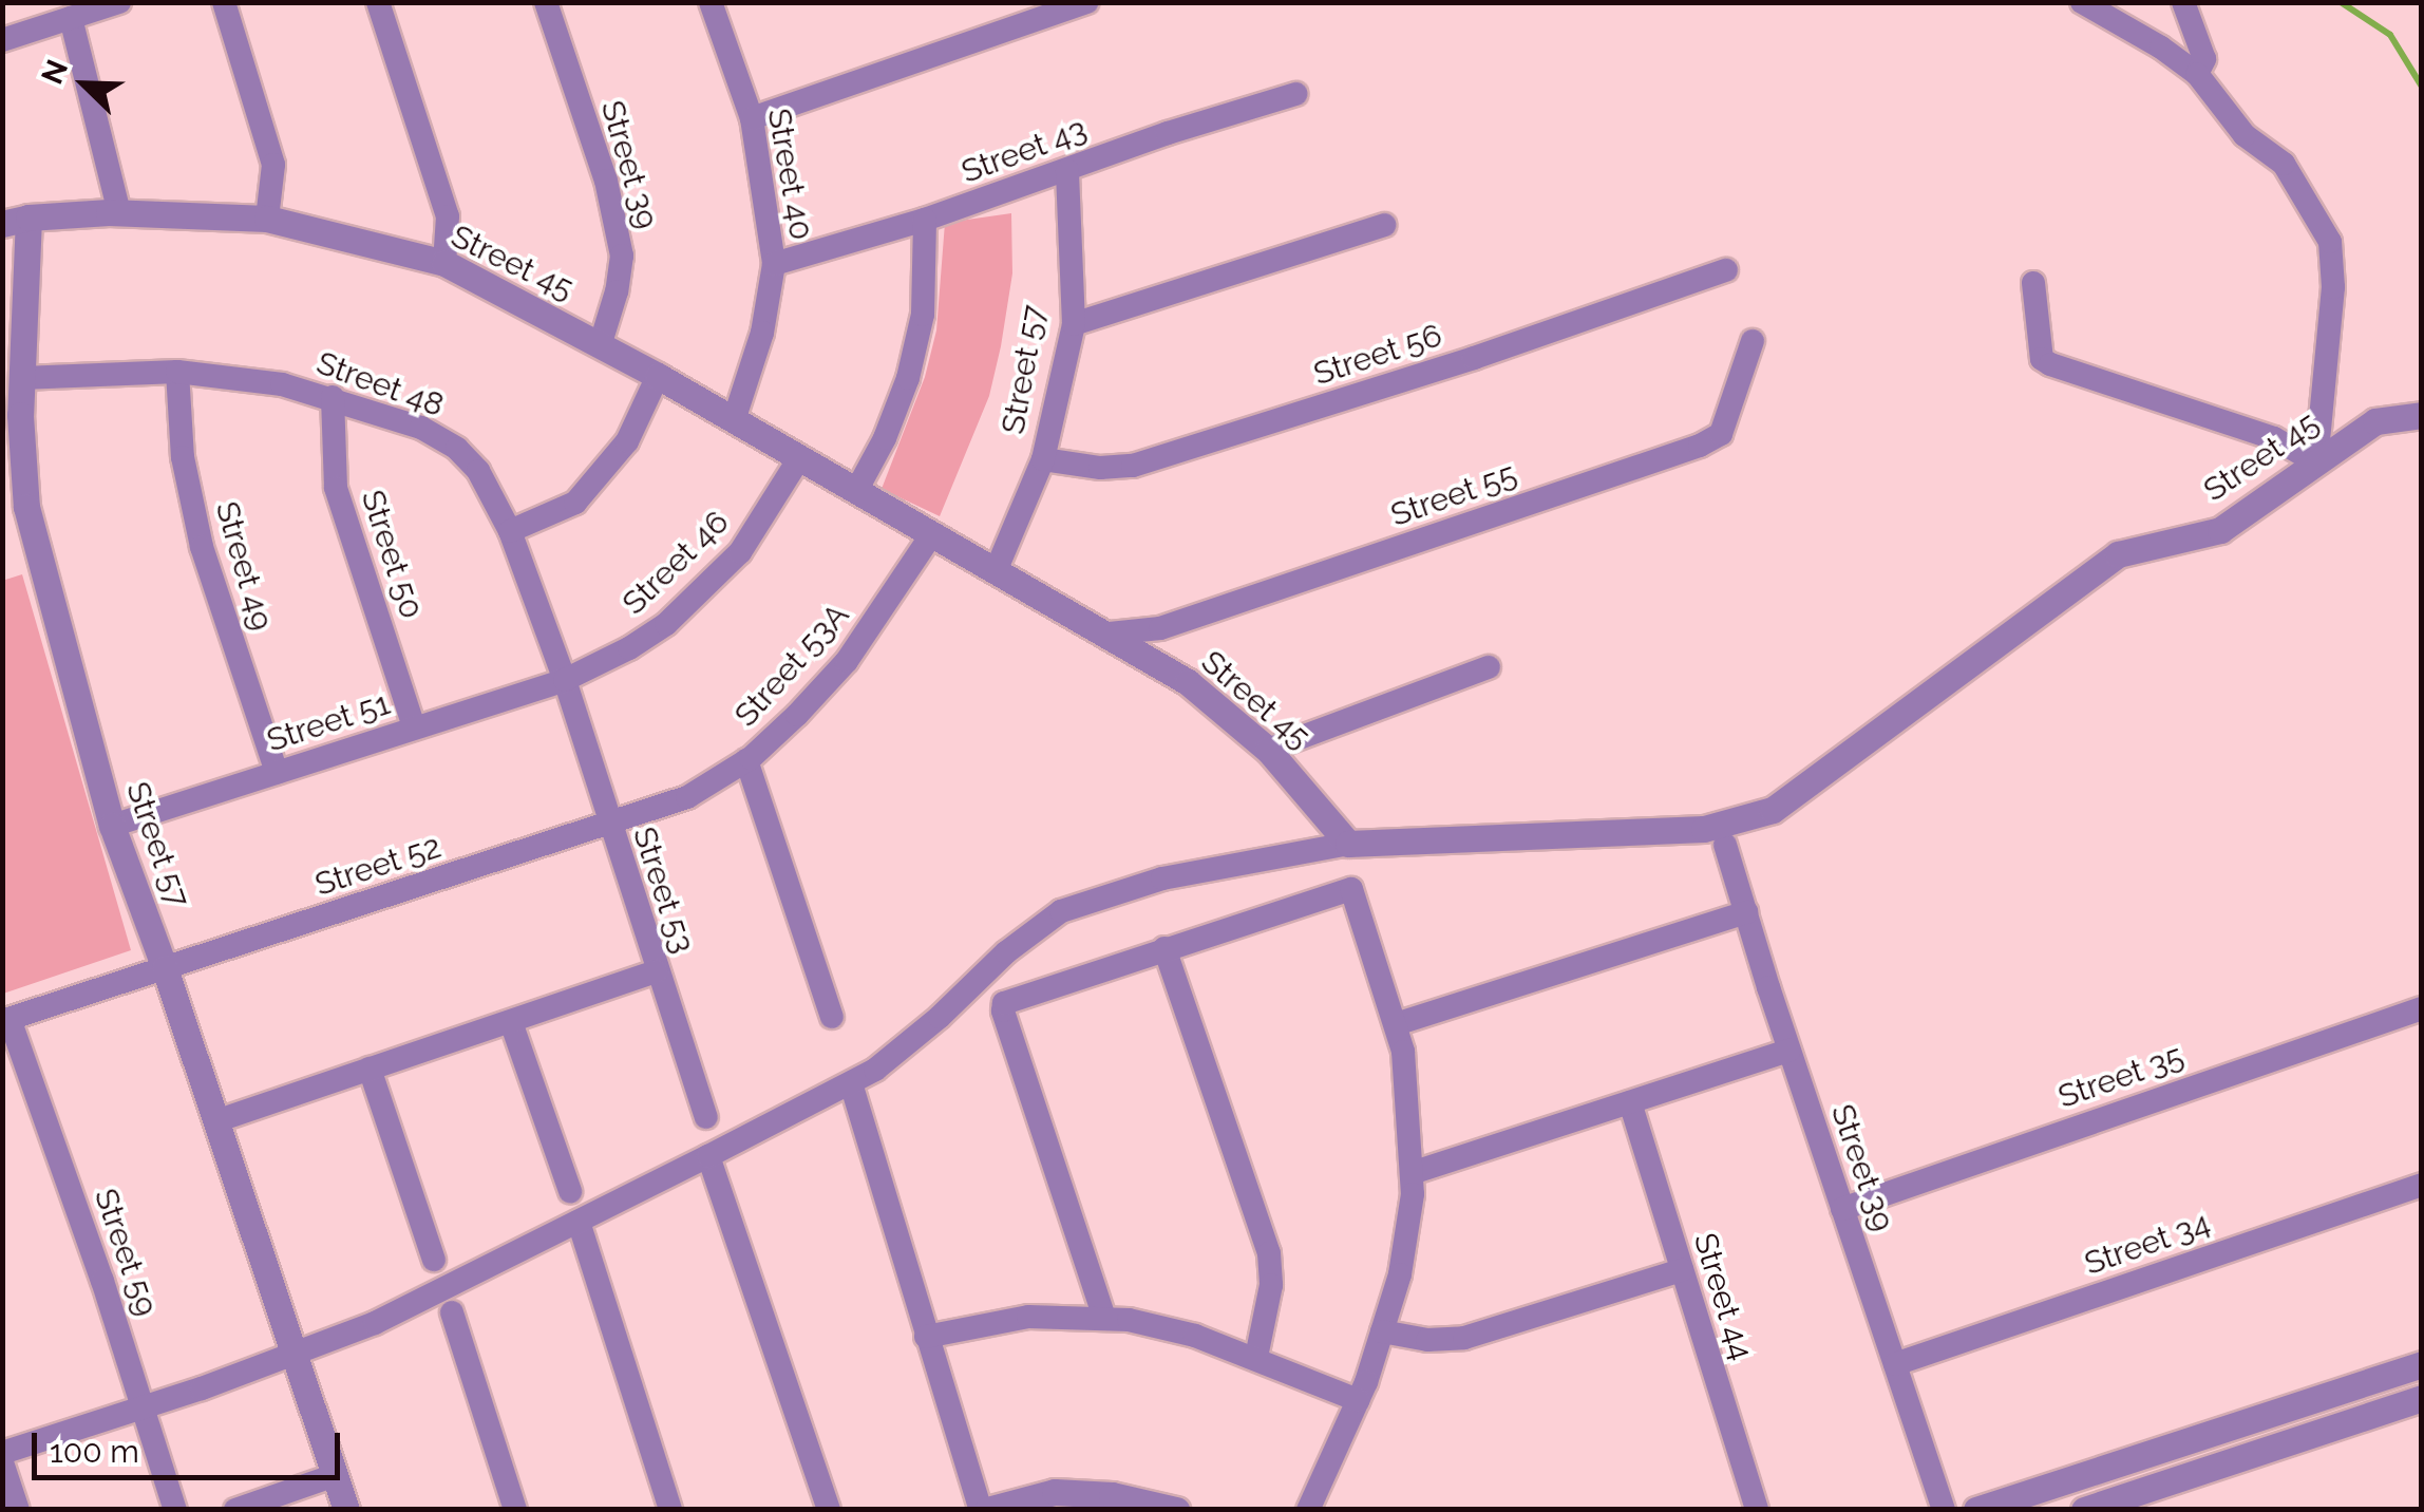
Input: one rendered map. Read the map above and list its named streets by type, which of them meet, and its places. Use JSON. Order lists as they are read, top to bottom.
{
  "streets": {
    "street": [
      "Street 43",
      "Street 39",
      "Street 40",
      "Street 45",
      "Street 56",
      "Street 57",
      "Street 48",
      "Street 55",
      "Street 50",
      "Street 46",
      "Street 49",
      "Street 53A",
      "Street 51",
      "Street 52",
      "Street 53",
      "Street 35",
      "Street 34",
      "Street 59",
      "Street 44"
    ]
  },
  "crossings": [
    ["Street 43", "Street 40"],
    ["Street 43", "Street 57"],
    ["Street 39", "Street 45"],
    ["Street 39", "Street 35"],
    ["Street 39", "Street 34"],
    ["Street 40", "Street 45"],
    ["Street 45", "Street 57"],
    ["Street 45", "Street 55"],
    ["Street 45", "Street 46"],
    ["Street 45", "Street 53A"],
    ["Street 56", "Street 57"],
    ["Street 57", "Street 48"],
    ["Street 57", "Street 51"],
    ["Street 57", "Street 52"],
    ["Street 48", "Street 50"],
    ["Street 48", "Street 46"],
    ["Street 48", "Street 49"],
    ["Street 48", "Street 51"],
    ["Street 48", "Street 53"],
    ["Street 50", "Street 51"],
    ["Street 46", "Street 51"],
    ["Street 46", "Street 53"],
    ["Street 49", "Street 51"],
    ["Street 53A", "Street 52"],
    ["Street 53A", "Street 53"],
    ["Street 51", "Street 53"],
    ["Street 52", "Street 53"],
    ["Street 52", "Street 59"]
  ],
  "scale_bar": "100 m",
  "north": "top left"
}
